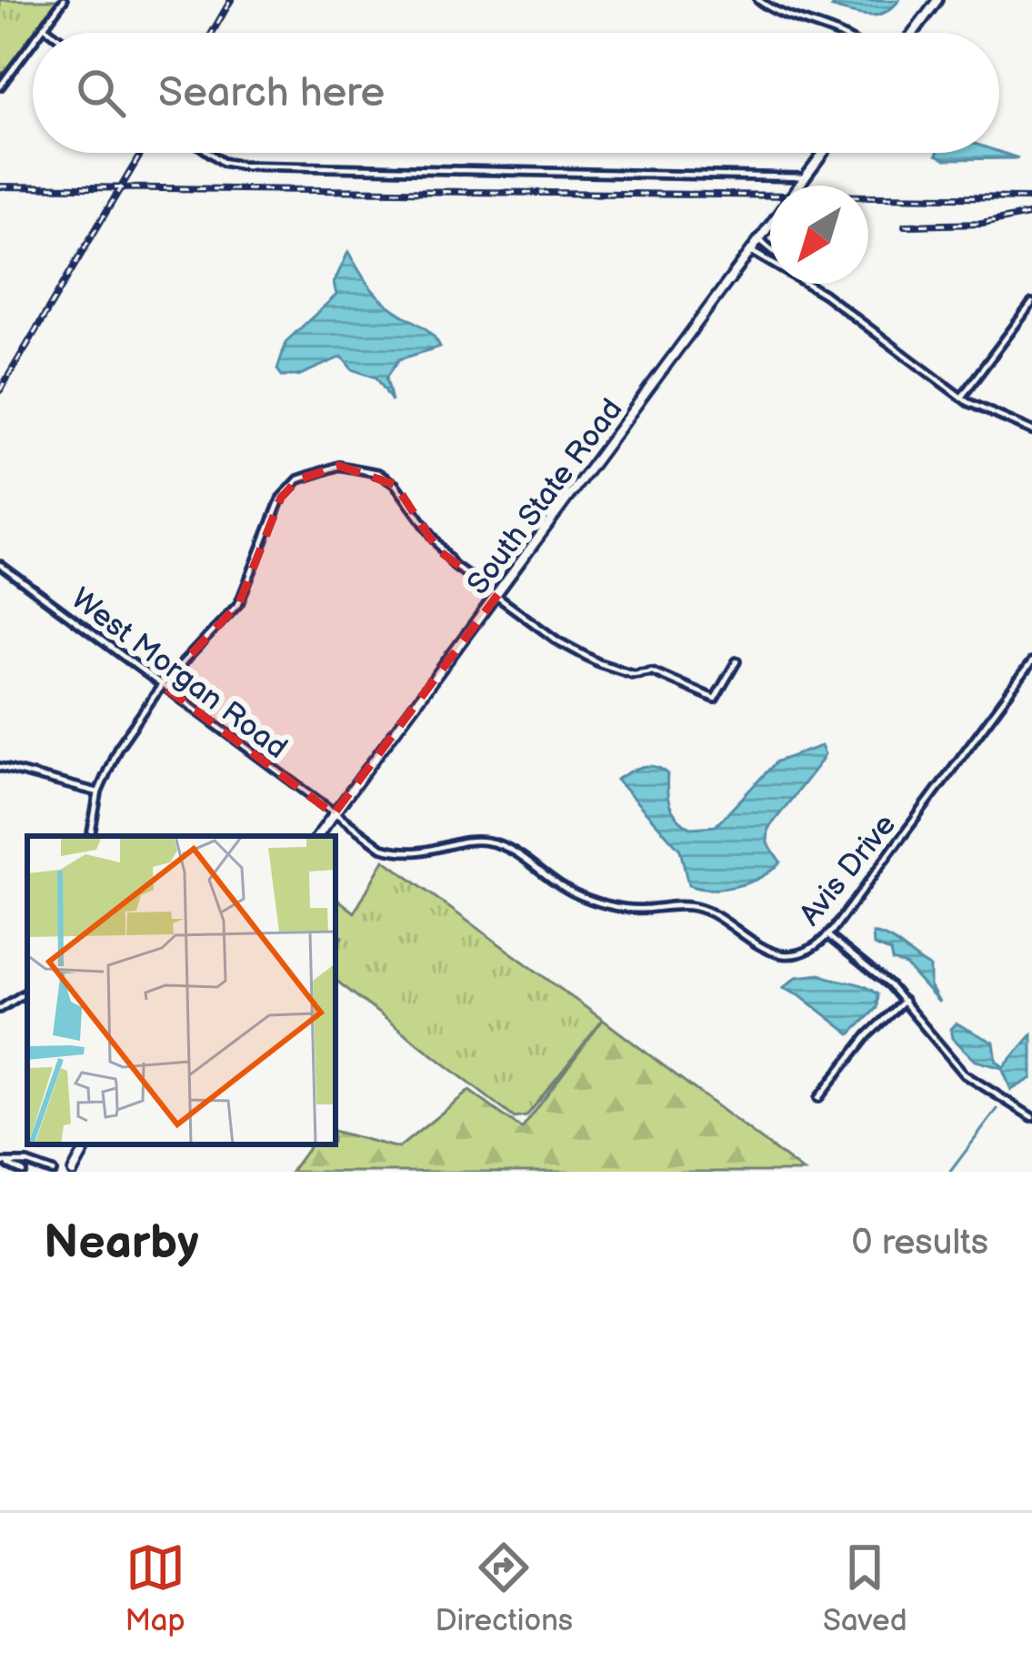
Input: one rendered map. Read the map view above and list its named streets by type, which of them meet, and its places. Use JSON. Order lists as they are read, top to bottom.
{
  "streets": {
    "main road": ["South State Road"],
    "street": ["West Morgan Road", "Avis Drive"]
  },
  "crossings": [
    ["South State Road", "West Morgan Road"],
    ["South State Road", "Avis Drive"],
    ["West Morgan Road", "Avis Drive"]
  ],
  "north": "bottom left",
  "page": {
    "search": "Search here",
    "heading": ["Nearby", "0 results"],
    "nav": ["Map", "Directions", "Saved"]
  }
}
